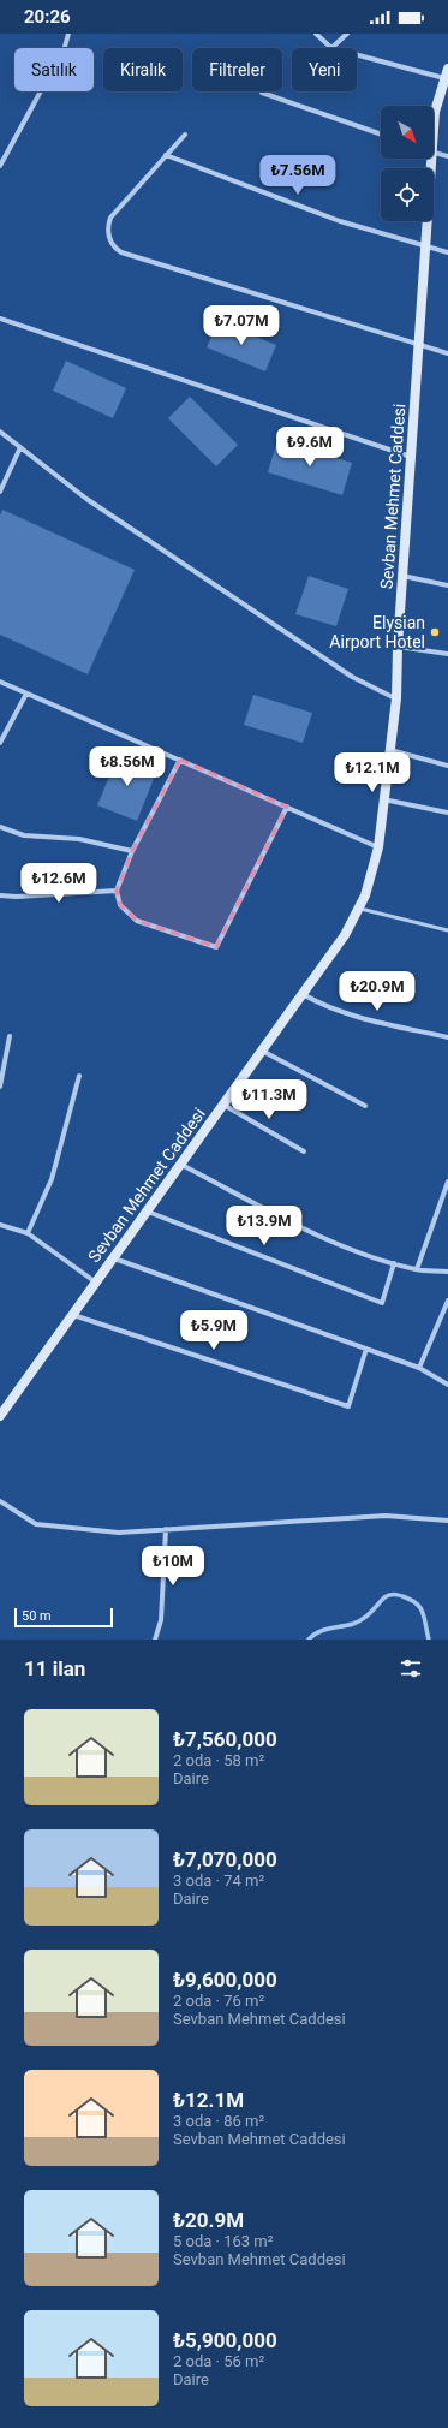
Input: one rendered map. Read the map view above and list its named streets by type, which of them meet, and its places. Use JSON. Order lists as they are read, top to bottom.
{
  "streets": {
    "main road": ["Sevban Mehmet Caddesi"]
  },
  "places": ["Elysian Airport Hotel"],
  "scale_bar": "50 m",
  "north": "bottom right",
  "page": {
    "status": "20:26",
    "chip": [
      "Satılık",
      "Kiralık",
      "Filtreler",
      "Yeni"
    ],
    "price": [
      "₺7.56M",
      "₺7.07M",
      "₺9.6M",
      "₺8.56M",
      "₺12.1M",
      "₺12.6M",
      "₺20.9M",
      "₺11.3M",
      "₺13.9M",
      "₺5.9M",
      "₺10M"
    ],
    "scale": "50 m",
    "heading": "11 ilan",
    "list": [
      {
        "name": "₺7,560,000",
        "note": "2 oda · 58 m² · Daire"
      },
      {
        "name": "₺7,070,000",
        "note": "3 oda · 74 m² · Daire"
      },
      {
        "name": "₺9,600,000",
        "note": "2 oda · 76 m² · Sevban Mehmet Caddesi"
      },
      {
        "name": "₺12.1M",
        "note": "3 oda · 86 m² · Sevban Mehmet Caddesi"
      },
      {
        "name": "₺20.9M",
        "note": "5 oda · 163 m² · Sevban Mehmet Caddesi"
      },
      {
        "name": "₺5,900,000",
        "note": "2 oda · 56 m² · Daire"
      }
    ]
  }
}
